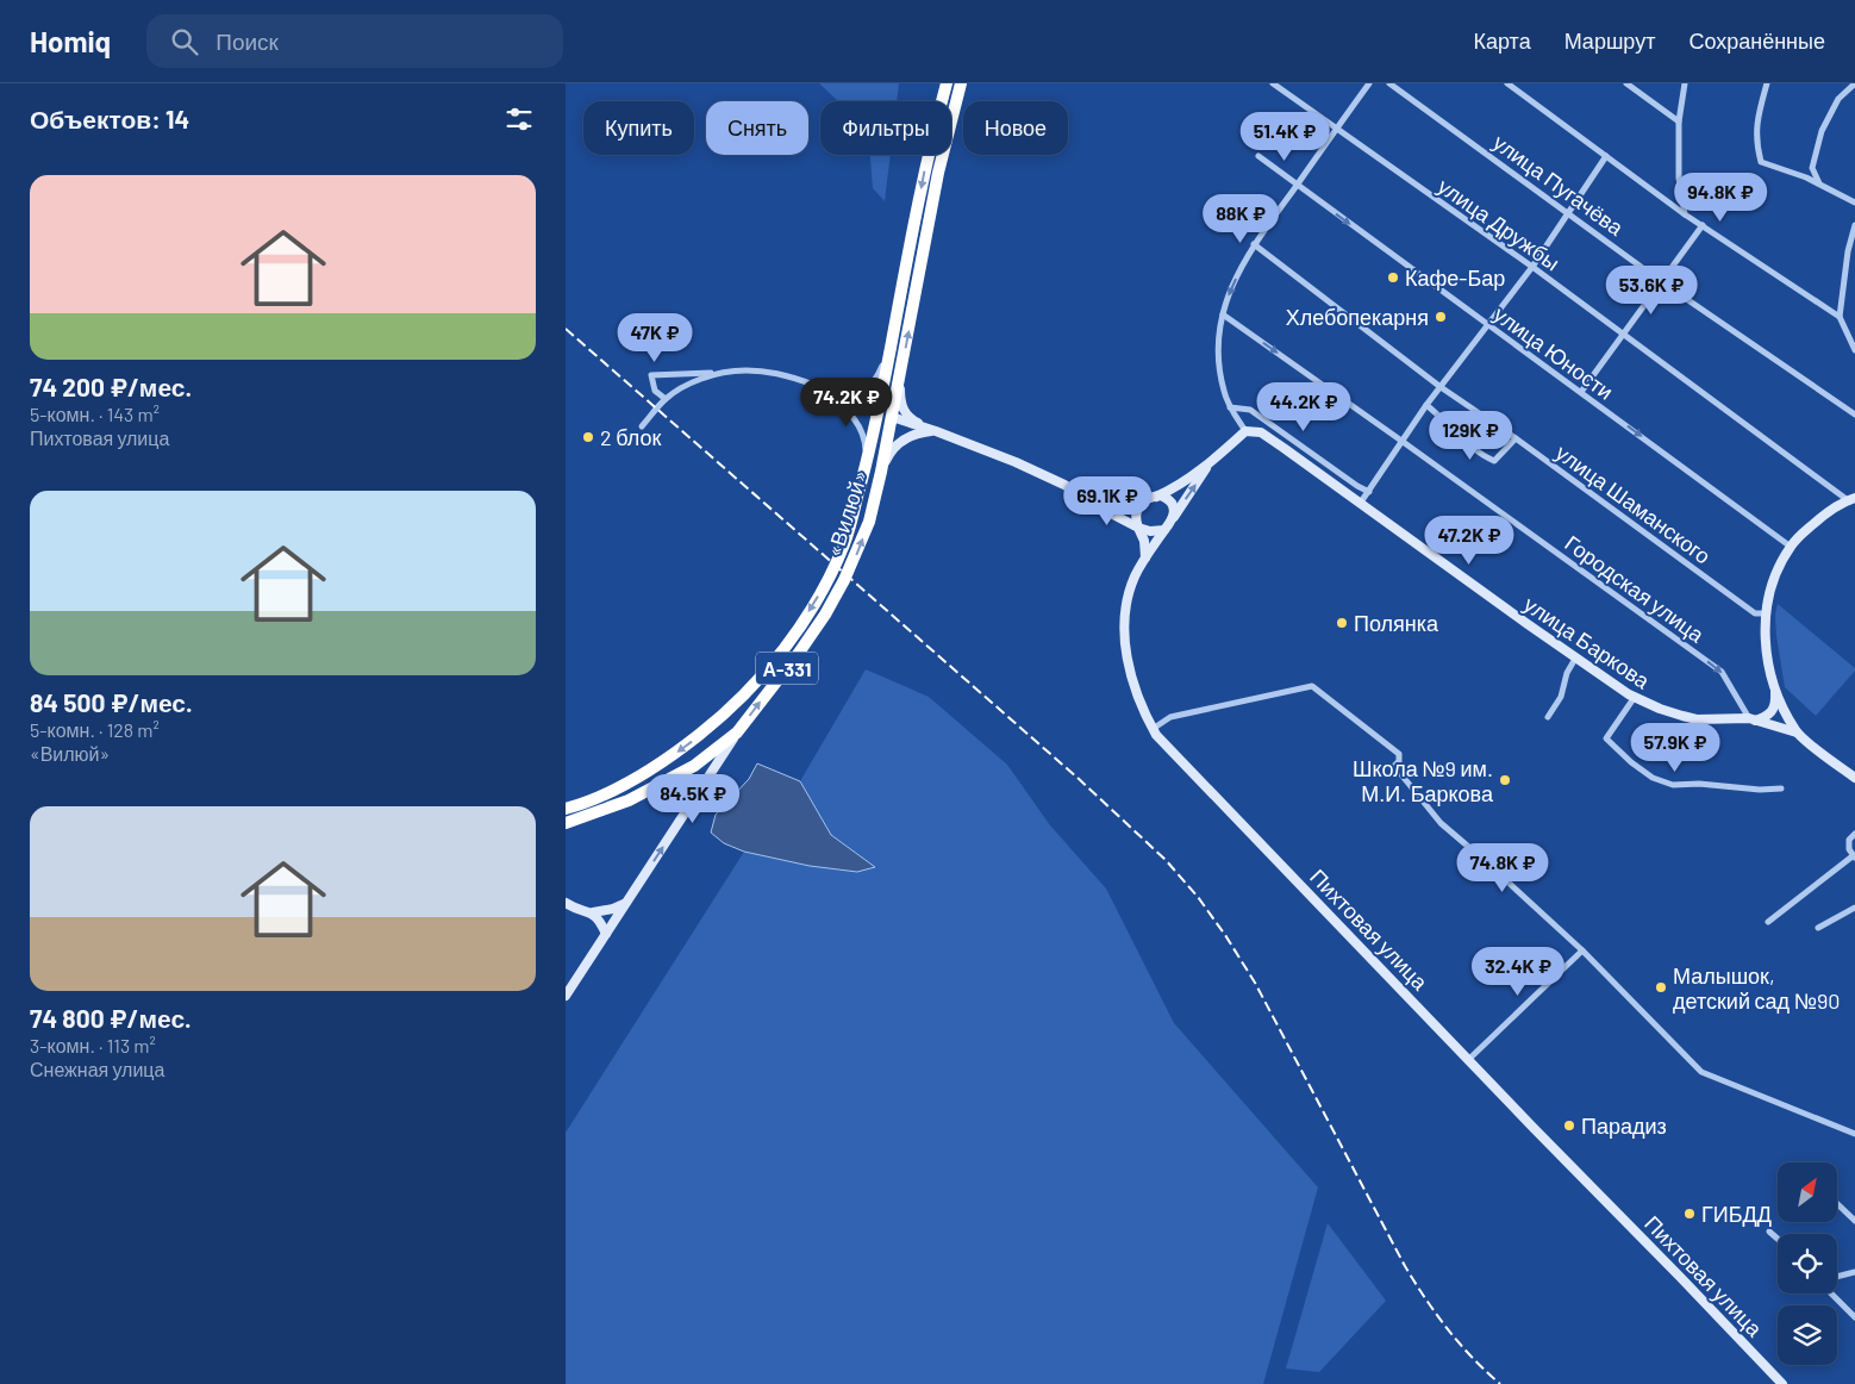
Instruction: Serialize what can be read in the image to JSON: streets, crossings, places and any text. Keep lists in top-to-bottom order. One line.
{"streets":{"highway":["«Вилюй»","А-331"],"street":["улица Пугачёва","улица Дружбы","улица Юности","улица Шаманского","Городская улица","улица Баркова","Пихтовая улица"]},"crossings":[["Городская улица","улица Баркова"]],"one_way":["улица Юности","Городская улица"],"places":["Кафе-Бар","Хлебопекарня","2 блок","Полянка","Школа №9 им. М.И. Баркова","Малышок, детский сад №90","Парадиз","ГИБДД"],"north":"top right","page":{"header":"Homiq","search":"Поиск","nav":["Карта","Маршрут","Сохранённые"],"heading":"Объектов: 14","chip":["Купить","Снять","Фильтры","Новое"],"price":["51.4K ₽","94.8K ₽","88K ₽","53.6K ₽","47K ₽","74.2K ₽","44.2K ₽","129K ₽","69.1K ₽","47.2K ₽","57.9K ₽","84.5K ₽","74.8K ₽","32.4K ₽"],"list":[{"name":"74 200 ₽/мес.","note":"5-комн. · 143 m² · Пихтовая улица"},{"name":"84 500 ₽/мес.","note":"5-комн. · 128 m² · «Вилюй»"},{"name":"74 800 ₽/мес.","note":"3-комн. · 113 m² · Снежная улица"}]}}
